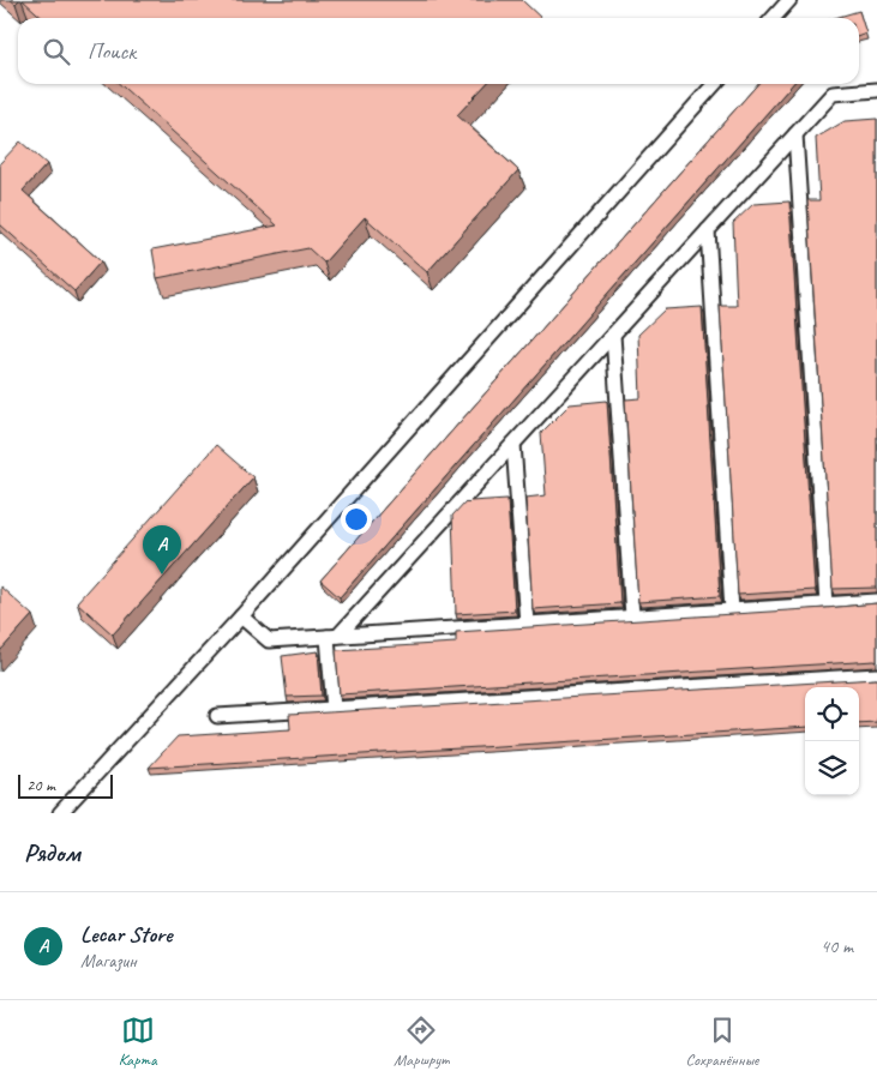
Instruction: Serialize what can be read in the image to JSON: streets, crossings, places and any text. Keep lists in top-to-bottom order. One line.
{"scale_bar":"20 m","page":{"search":"Поиск","pins":"A","scale":"20 m","heading":"Рядом","list":[{"mark":"A","name":"Lecar Store","note":"Магазин","value":"40 m"}],"nav":["Карта","Маршрут","Сохранённые"]}}
